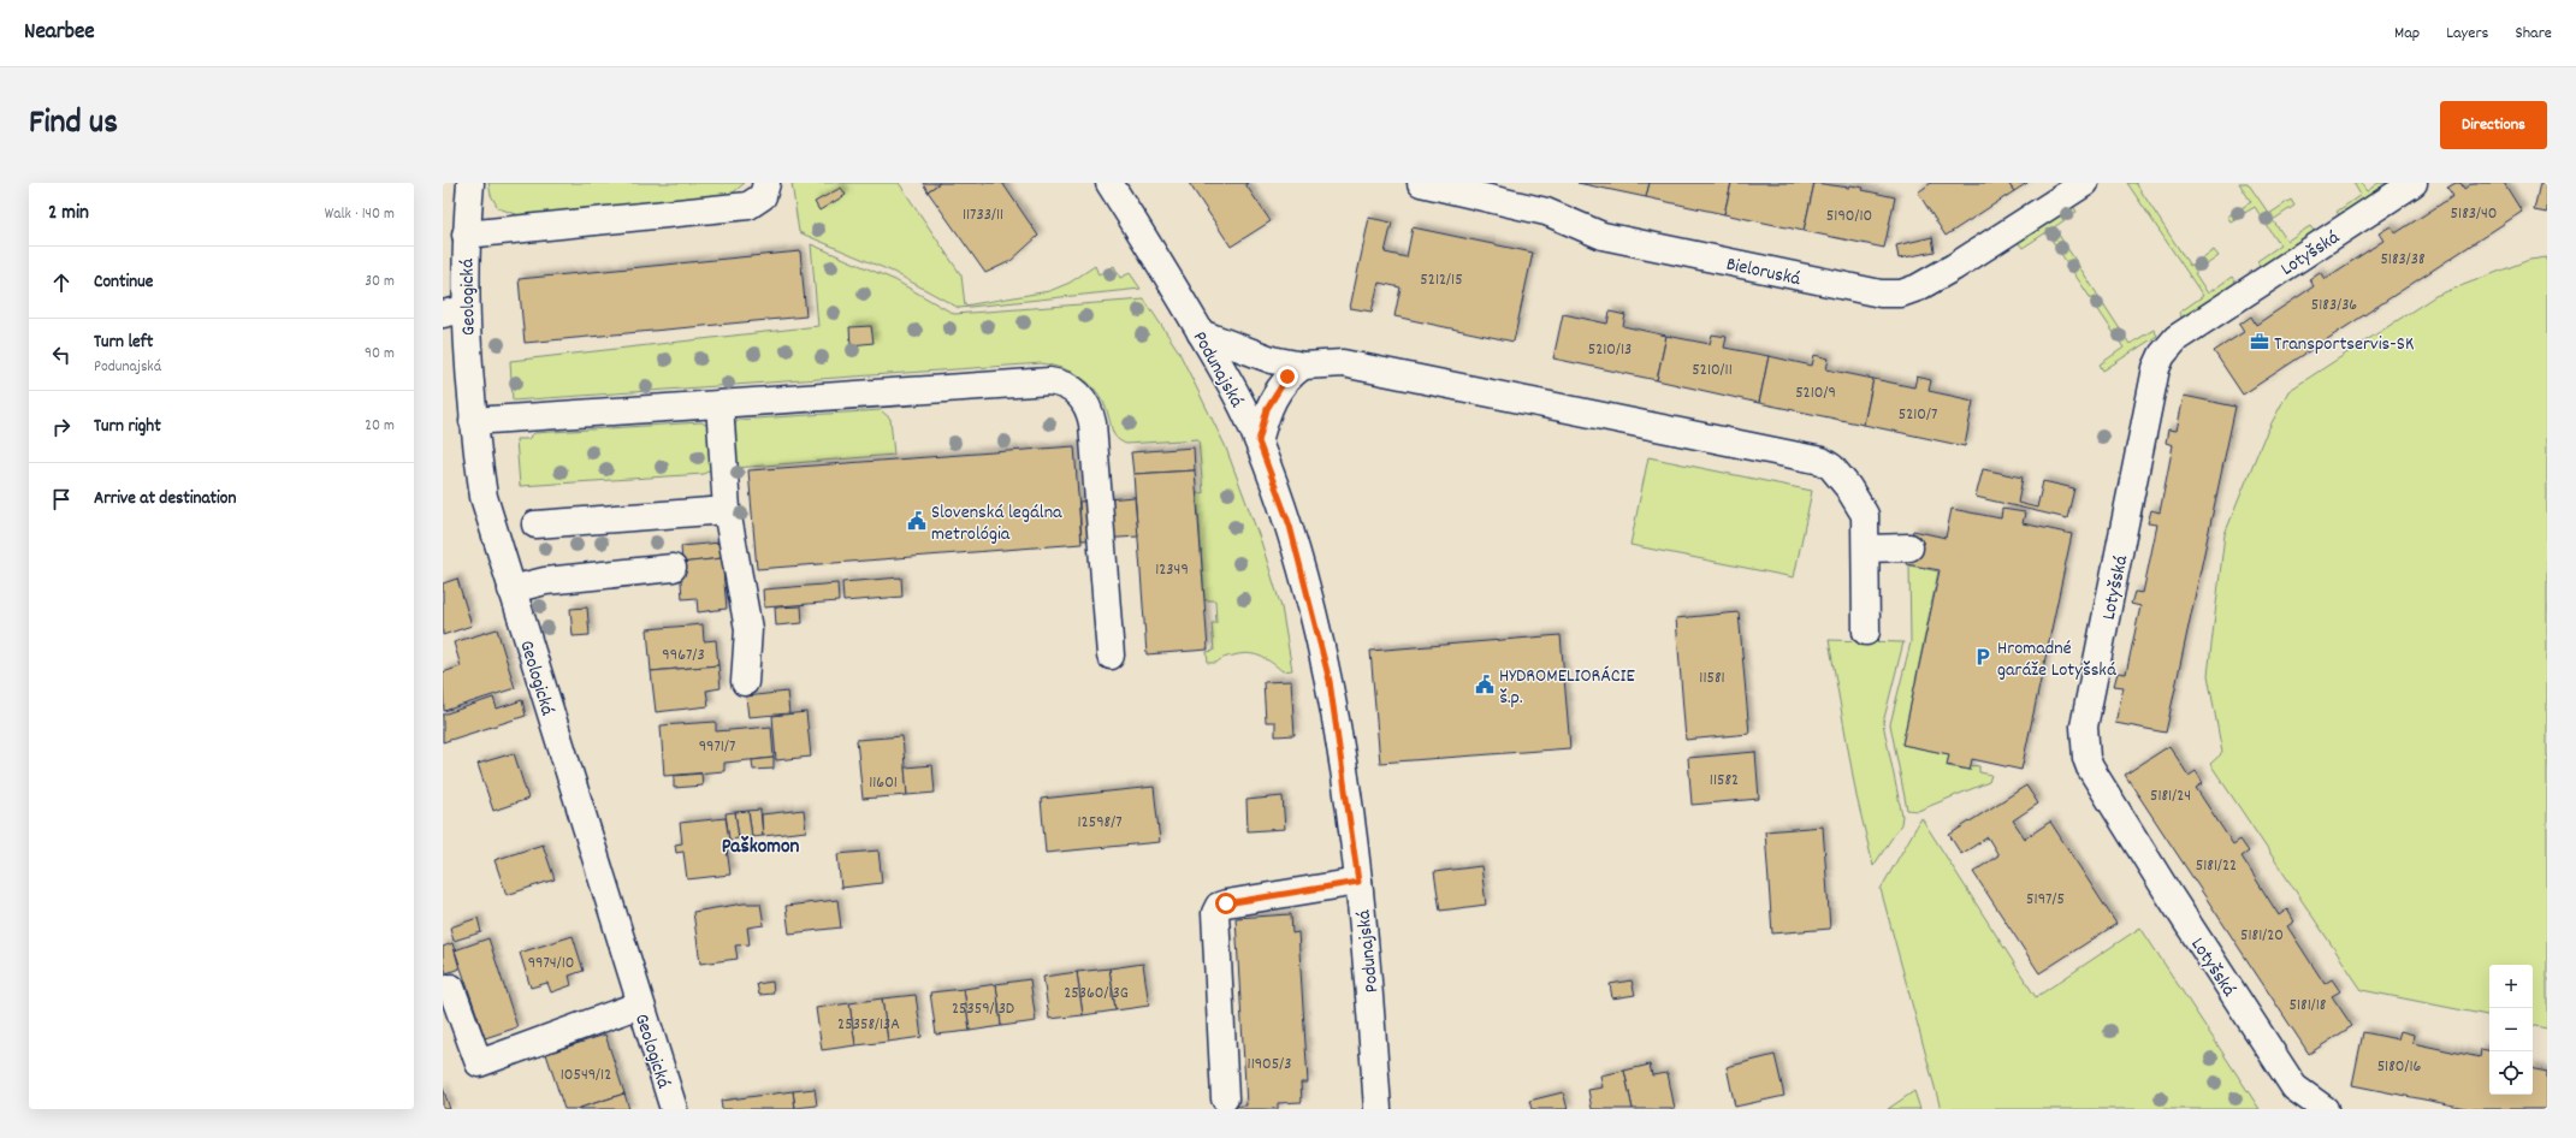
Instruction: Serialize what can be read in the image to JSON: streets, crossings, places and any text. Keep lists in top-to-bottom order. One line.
{"streets":{"street":["Lotyšská","Bieloruská","Geologická","Podunajská"]},"districts":["Paškomon"],"places":{"office":["Transportservis-SK"],"public building":["Slovenská legálna metrológia","HYDROMELIORÁCIE š.p."],"parking":["Hromadné garáže Lotyšská"]},"house_numbers":["5183/40","11733/11","5190/10","5183/38","5212/15","5183/36","5210/13","5210/11","5210/9","5210/7","12349","9967/3","11581","9971/7","11582","11601","5181/24","12598/7","5181/22","5197/5","5181/20","9974/10","25360/13G","5181/18","25359/13D","25358/13A","11905/3","5180/16","10549/12"],"page":{"header":"Nearbee","nav":["Map","Layers","Share"],"title":"Find us","buttons":"Directions","heading":["2 min","Walk · 140 m"],"list":[["Continue","30 m"],["Turn left","Podunajská","90 m"],["Turn right","20 m"],"Arrive at destination"],"map_buttons":["+","−"]}}
